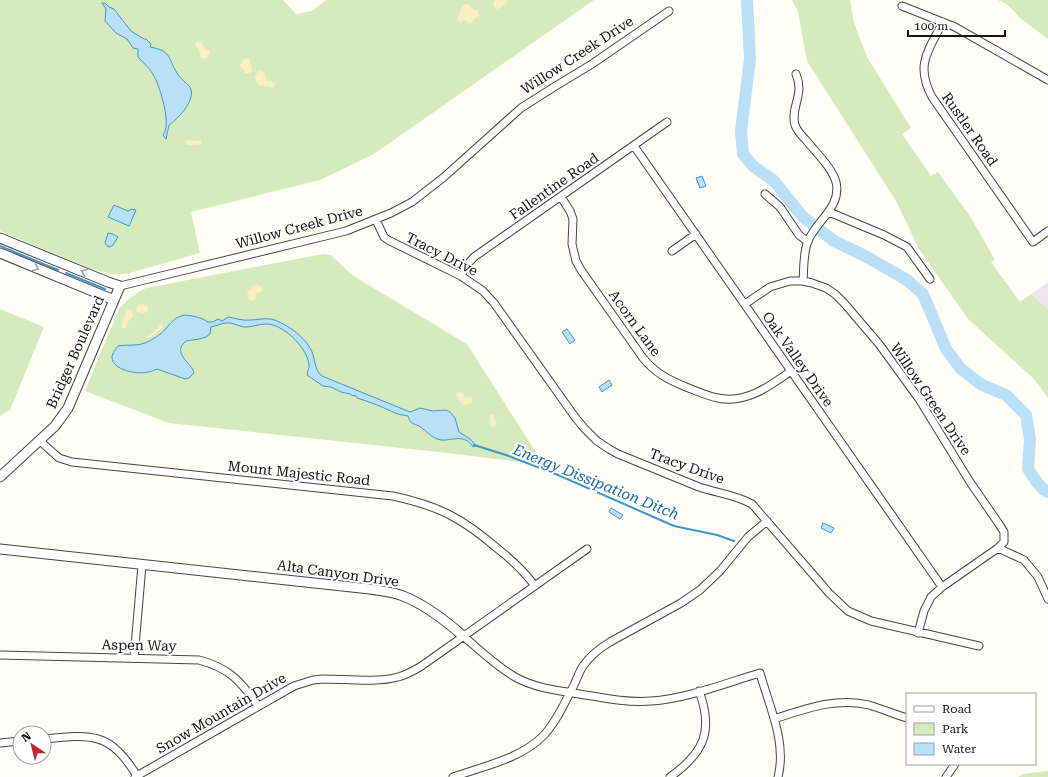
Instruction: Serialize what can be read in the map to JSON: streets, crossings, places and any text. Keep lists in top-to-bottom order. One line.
{"streets":{"street":["Willow Creek Drive","Rustler Road","Fallentine Road","Tracy Drive","Acorn Lane","Bridger Boulevard","Oak Valley Drive","Willow Green Drive","Mount Majestic Road","Alta Canyon Drive","Aspen Way","Snow Mountain Drive"]},"crossings":[["Willow Creek Drive","Tracy Drive"],["Willow Creek Drive","Bridger Boulevard"],["Fallentine Road","Tracy Drive"],["Fallentine Road","Acorn Lane"],["Fallentine Road","Oak Valley Drive"],["Acorn Lane","Oak Valley Drive"],["Bridger Boulevard","Mount Majestic Road"],["Oak Valley Drive","Willow Green Drive"],["Mount Majestic Road","Snow Mountain Drive"],["Alta Canyon Drive","Snow Mountain Drive"],["Aspen Way","Snow Mountain Drive"]],"water":["Energy Dissipation Ditch"],"legend":["Road","Park","Water"],"scale_bar":"100 m","north":"top left"}
